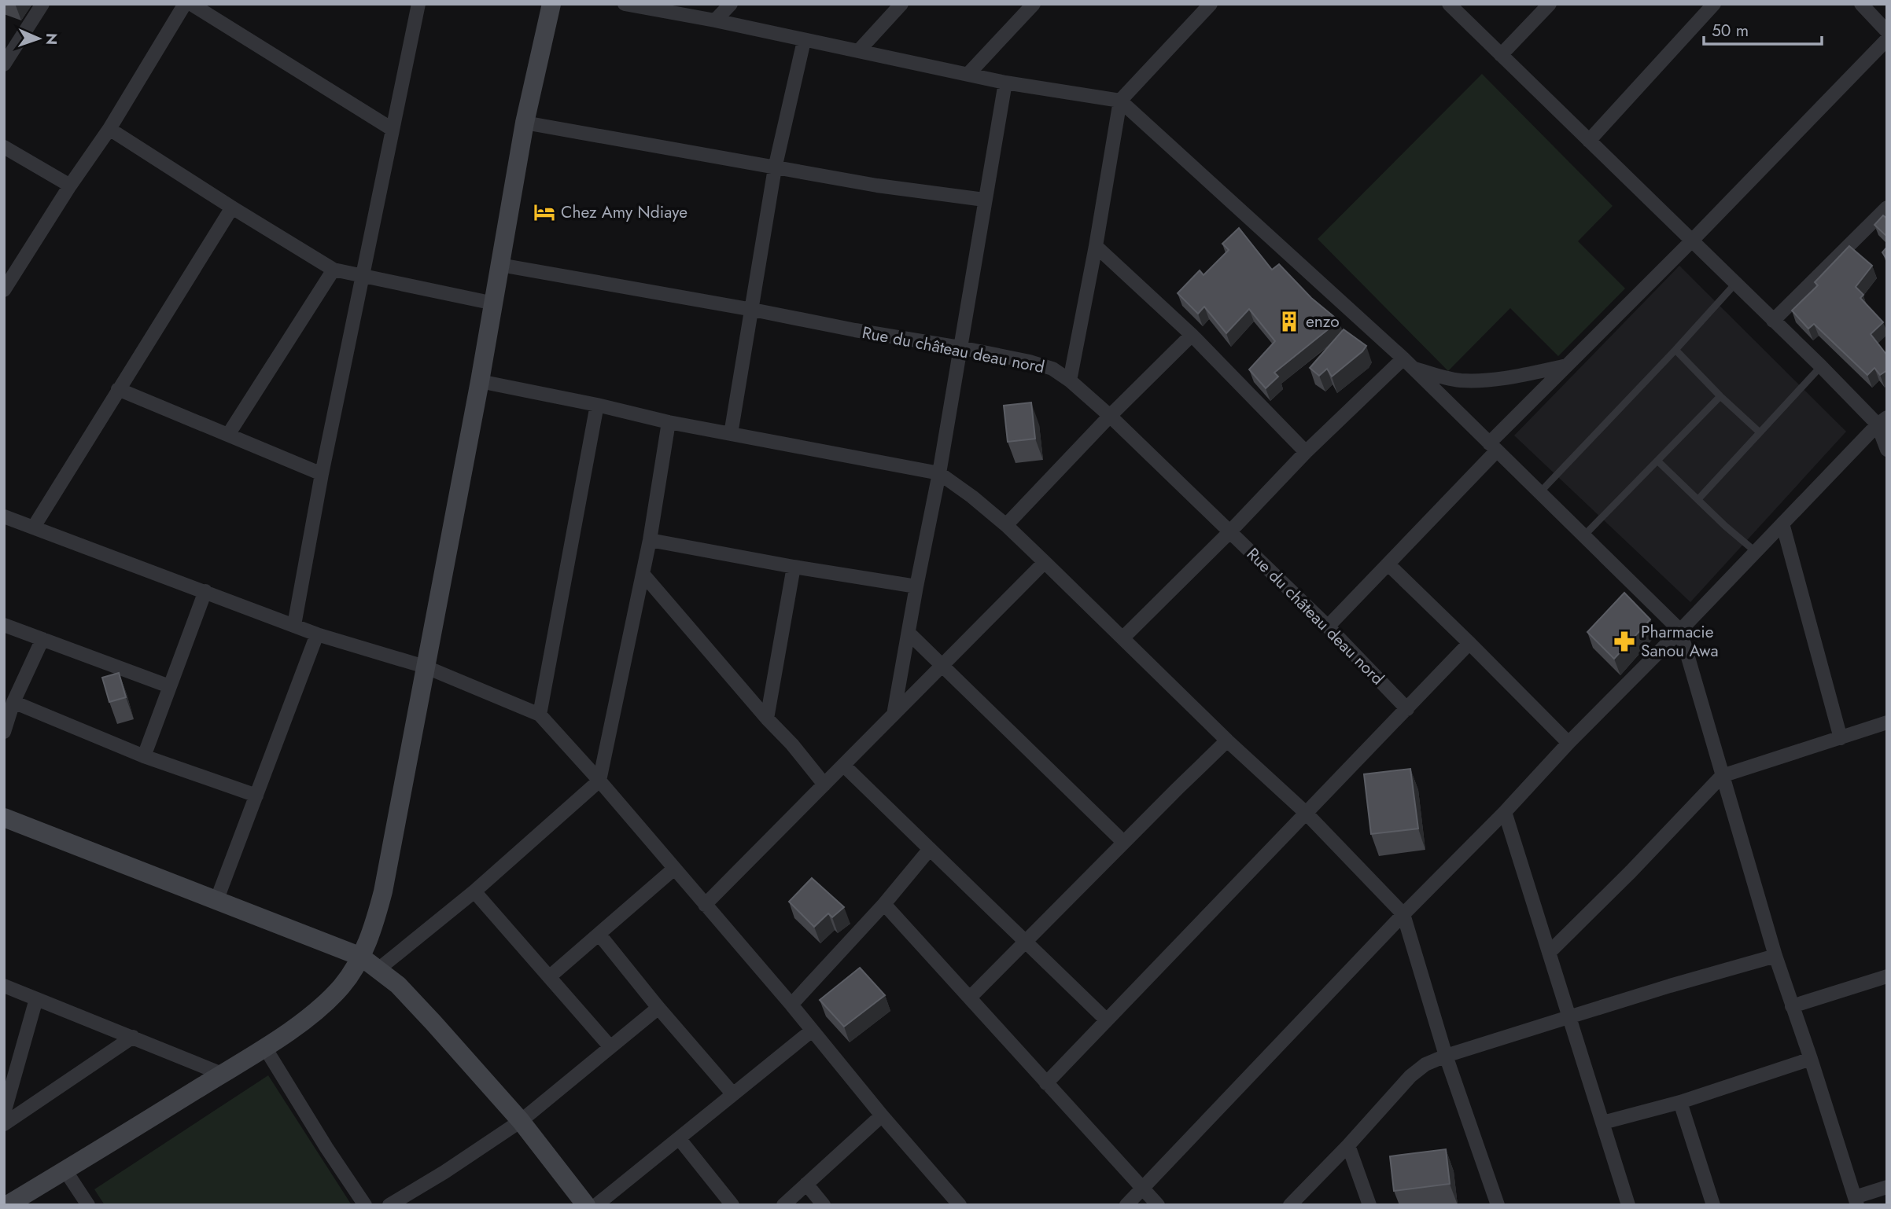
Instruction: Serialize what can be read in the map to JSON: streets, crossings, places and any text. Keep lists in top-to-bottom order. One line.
{"streets":{"street":["Rue du château deau nord"]},"places":{"hotel":["Chez Amy Ndiaye"],"building":["enzo"],"pharmacy":["Pharmacie Sanou Awa"]},"scale_bar":"50 m","north":"right"}
